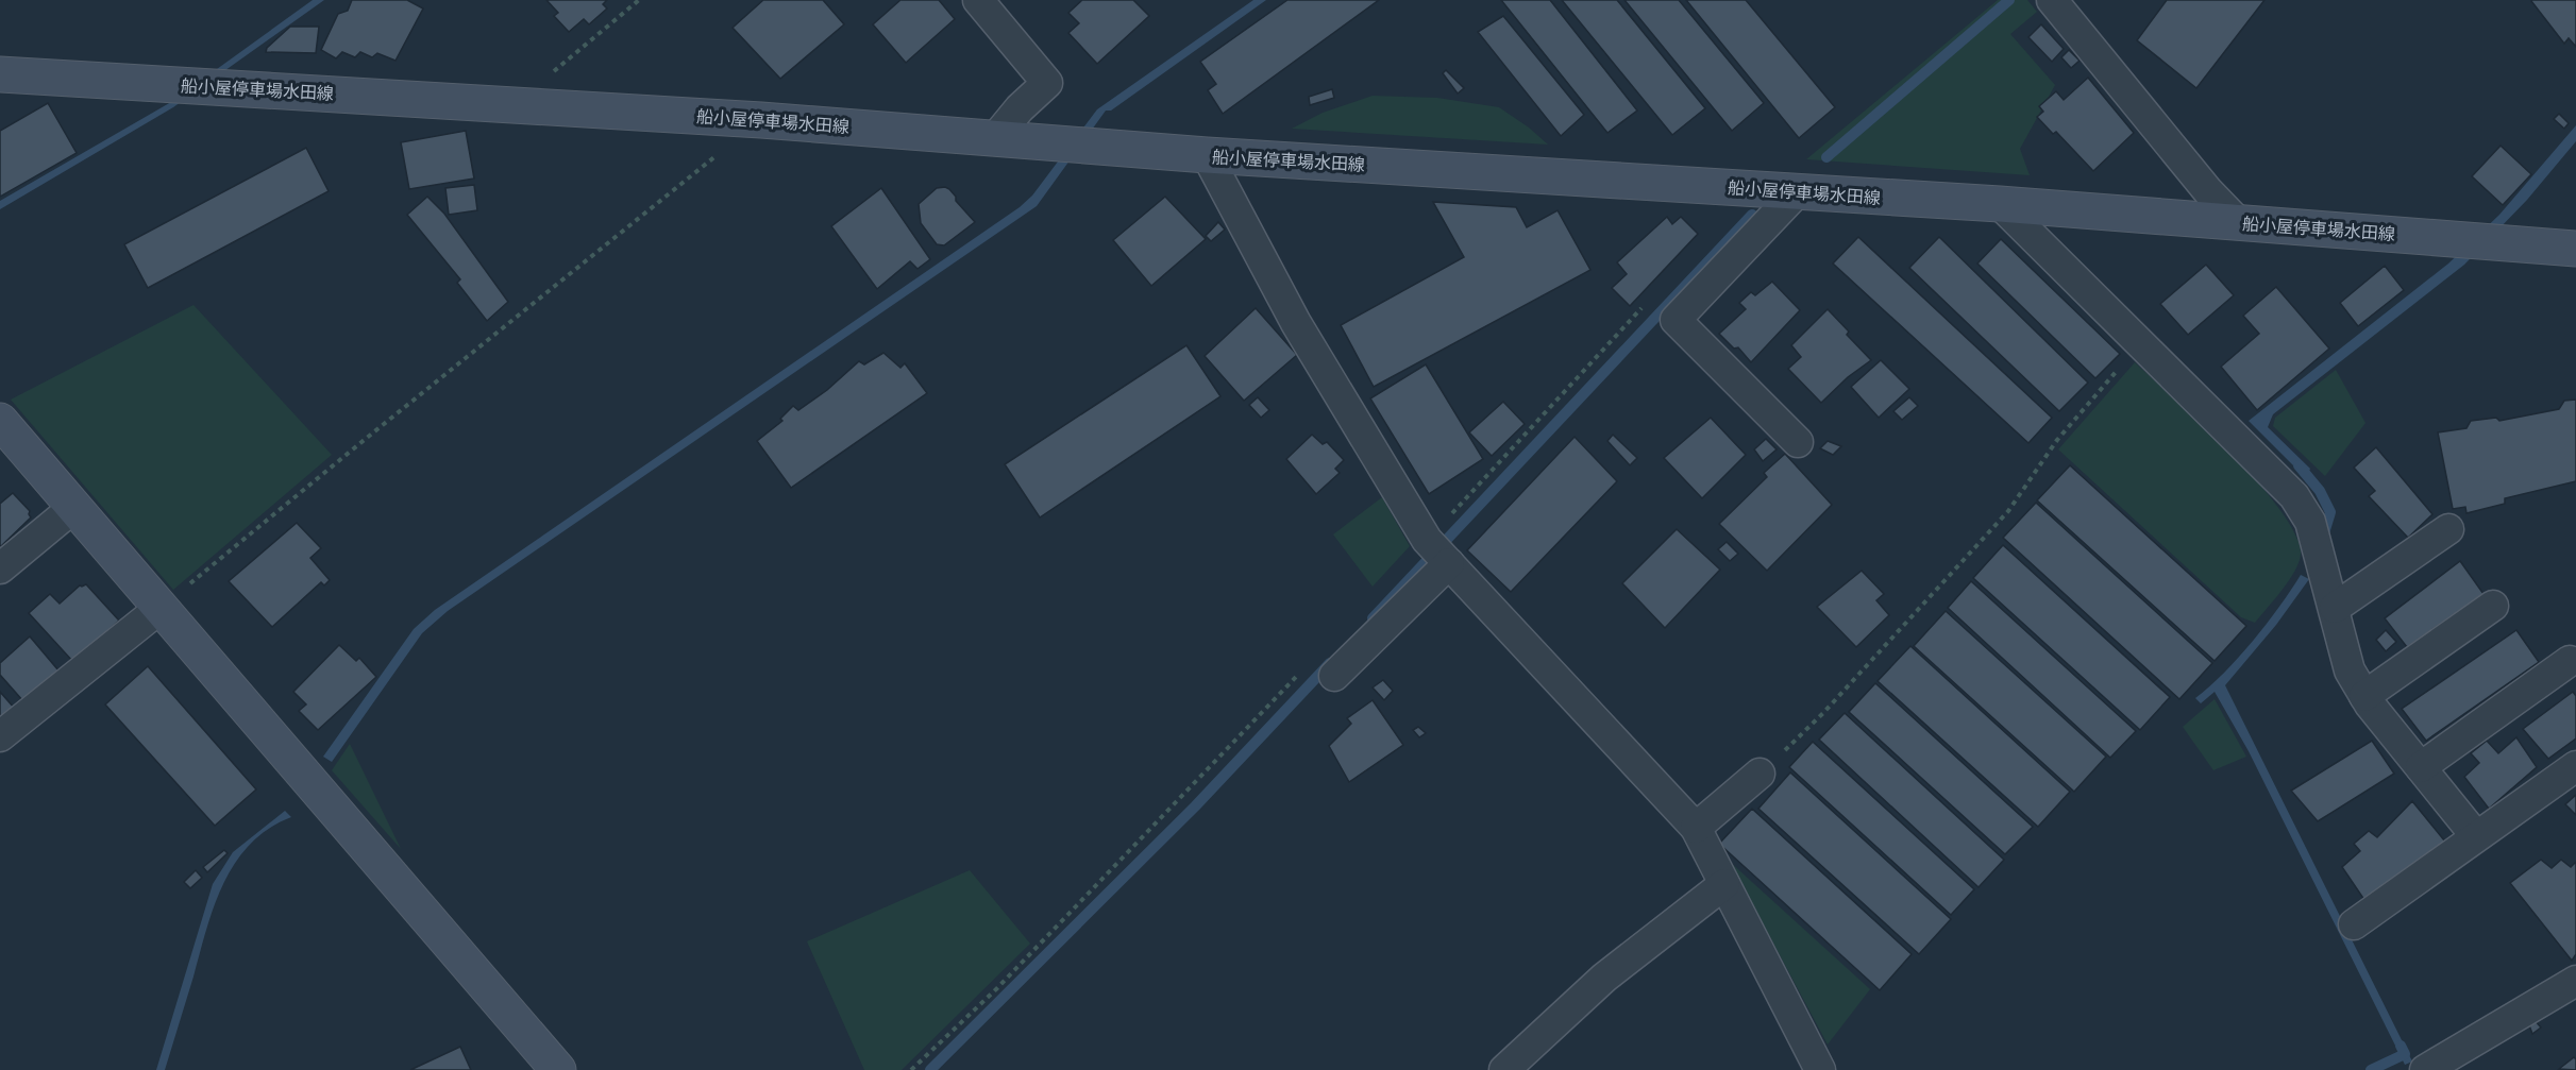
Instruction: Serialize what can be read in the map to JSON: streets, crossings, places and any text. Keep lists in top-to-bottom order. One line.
{"streets":{"main road":["船小屋停車場水田線"]}}
